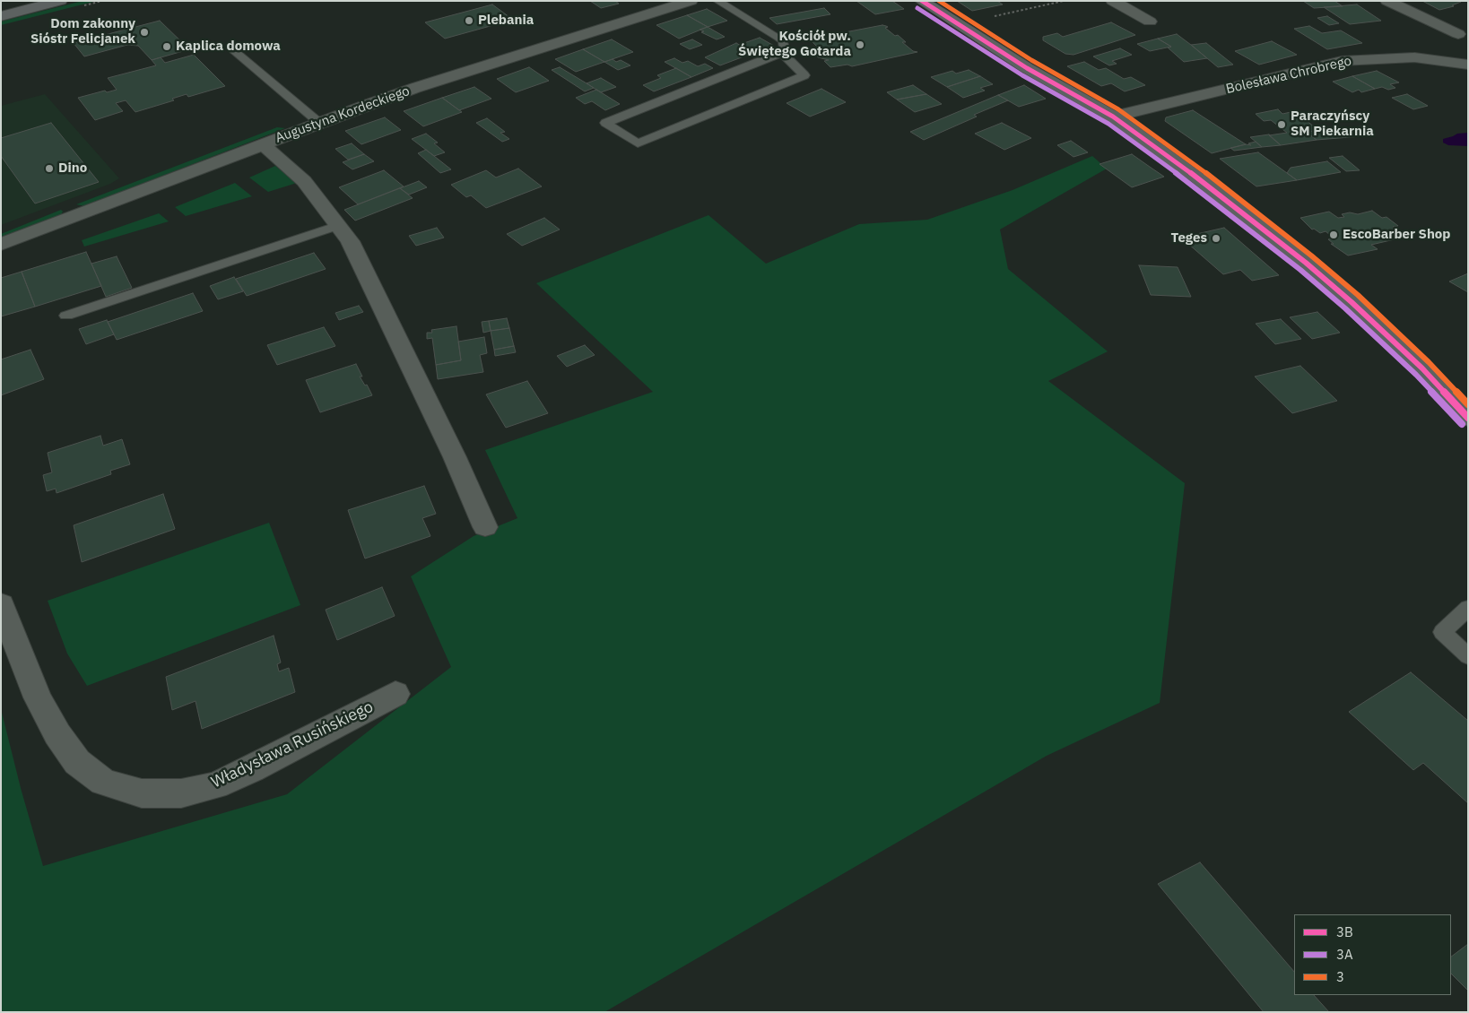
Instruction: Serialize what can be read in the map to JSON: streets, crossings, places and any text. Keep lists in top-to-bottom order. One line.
{"streets":{"street":["Bolesława Chrobrego","Augustyna Kordeckiego","Władysława Rusińskiego"]},"places":["Plebania","Dom zakonny Sióstr Felicjanek","Kościół pw. Świętego Gotarda","Kaplica domowa","Paraczyńscy SM Piekarnia","Dino","EscoBarber Shop","Teges"],"lines":["transit line 3B","transit line 3","transit line 3A"],"legend":["3B","3A","3"]}
